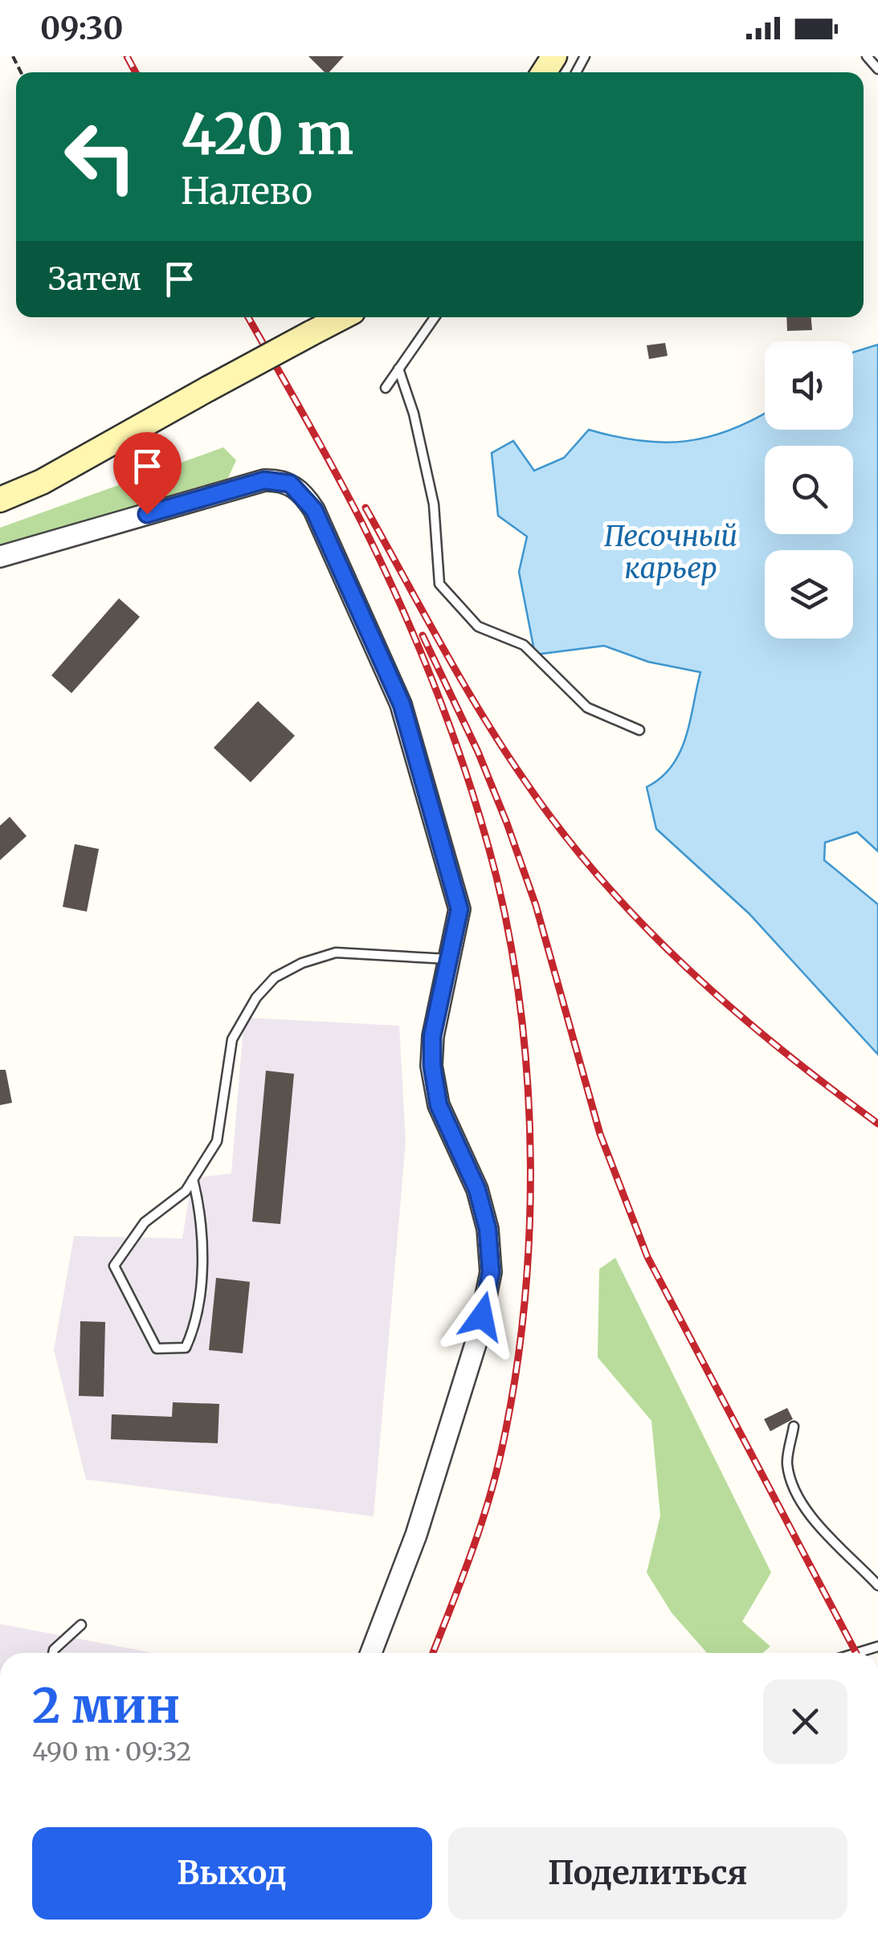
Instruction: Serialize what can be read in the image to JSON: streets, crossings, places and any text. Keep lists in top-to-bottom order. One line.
{"water":["Песочный карьер"],"page":{"status":"09:30","turn":["420 m","Налево"],"then":"Затем","heading":["2 мин","490 m · 09:32"],"buttons":["Выход","Поделиться"]}}
